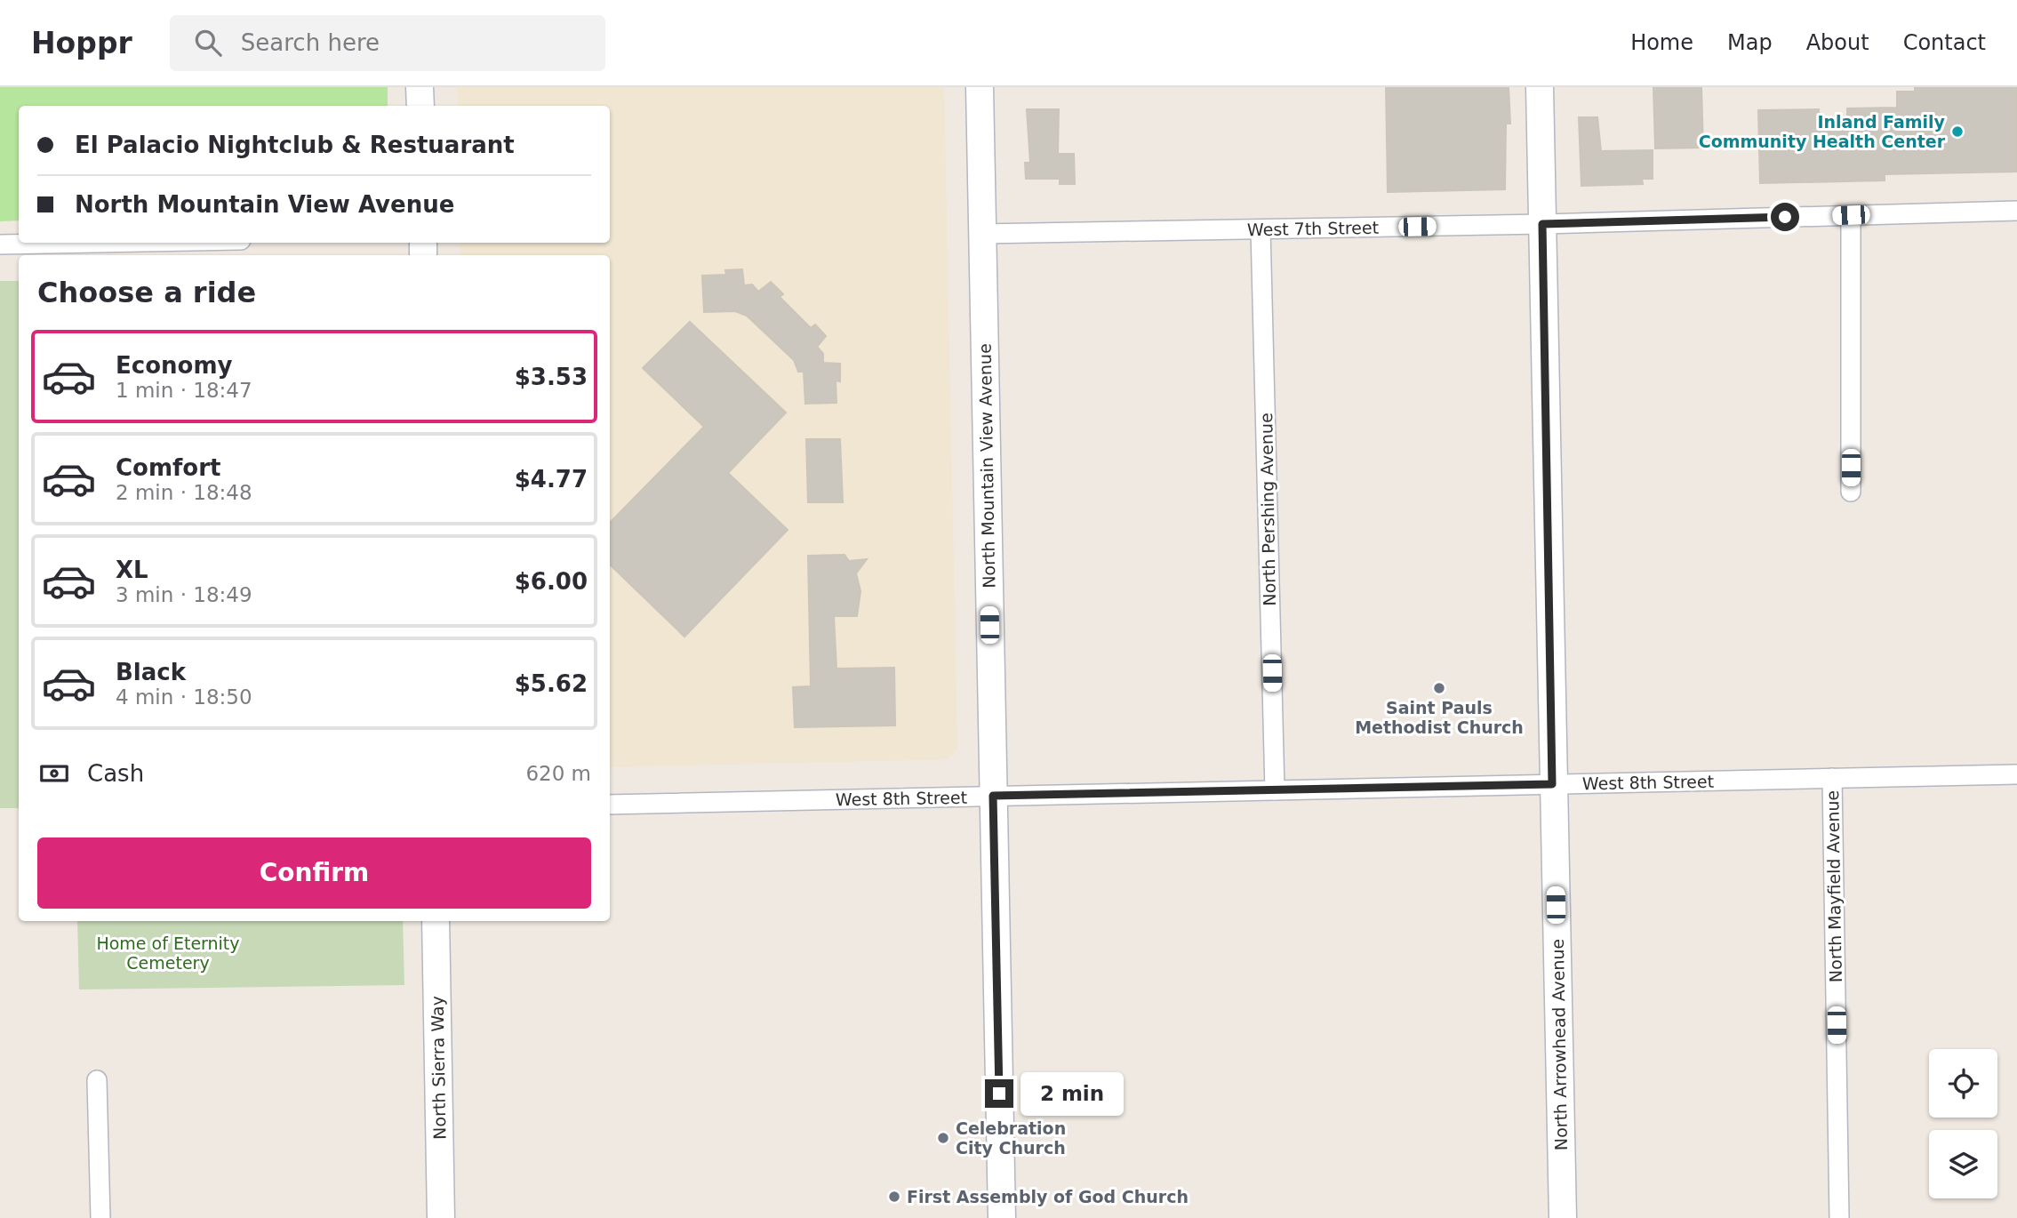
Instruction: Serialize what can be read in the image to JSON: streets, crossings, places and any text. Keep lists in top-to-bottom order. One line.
{"streets":{"street":["West 7th Street","North Mountain View Avenue","North Pershing Avenue","West 8th Street","North Mayfield Avenue","North Arrowhead Avenue","North Sierra Way"]},"crossings":[["West 7th Street","North Mountain View Avenue"],["West 7th Street","North Pershing Avenue"],["West 7th Street","North Arrowhead Avenue"],["North Mountain View Avenue","West 8th Street"],["North Pershing Avenue","West 8th Street"],["West 8th Street","North Mayfield Avenue"],["West 8th Street","North Arrowhead Avenue"]],"parks":["Home of Eternity Cemetery"],"places":["Inland Family Community Health Center","Saint Pauls Methodist Church","Celebration City Church","First Assembly of God Church"],"page":{"header":"Hoppr","search":"Search here","nav":["Home","Map","About","Contact"],"banner":["El Palacio Nightclub & Restuarant","North Mountain View Avenue"],"heading":"Choose a ride","list":[{"name":"Economy","note":"1 min · 18:47","value":"$3.53"},{"name":"Comfort","note":"2 min · 18:48","value":"$4.77"},{"name":"XL","note":"3 min · 18:49","value":"$6.00"},{"name":"Black","note":"4 min · 18:50","value":"$5.62"}],"pay":["Cash","620 m"],"buttons":"Confirm","bubble":"2 min"}}
